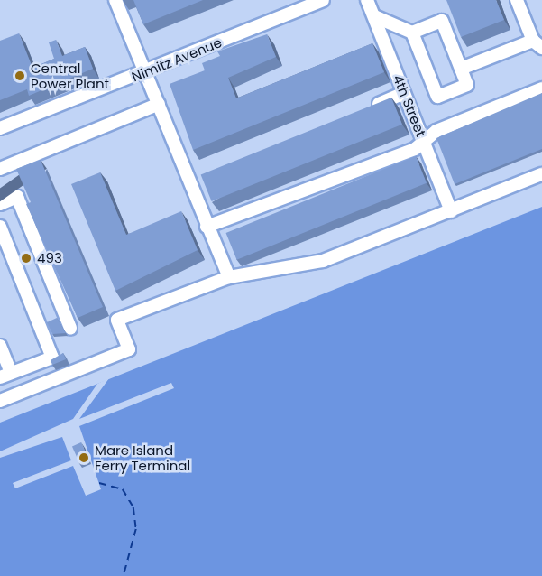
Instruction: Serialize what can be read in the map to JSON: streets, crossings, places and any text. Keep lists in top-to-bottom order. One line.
{"streets":{"street":["Nimitz Avenue","4th Street"]},"places":["Central Power Plant","493","Mare Island Ferry Terminal"]}
